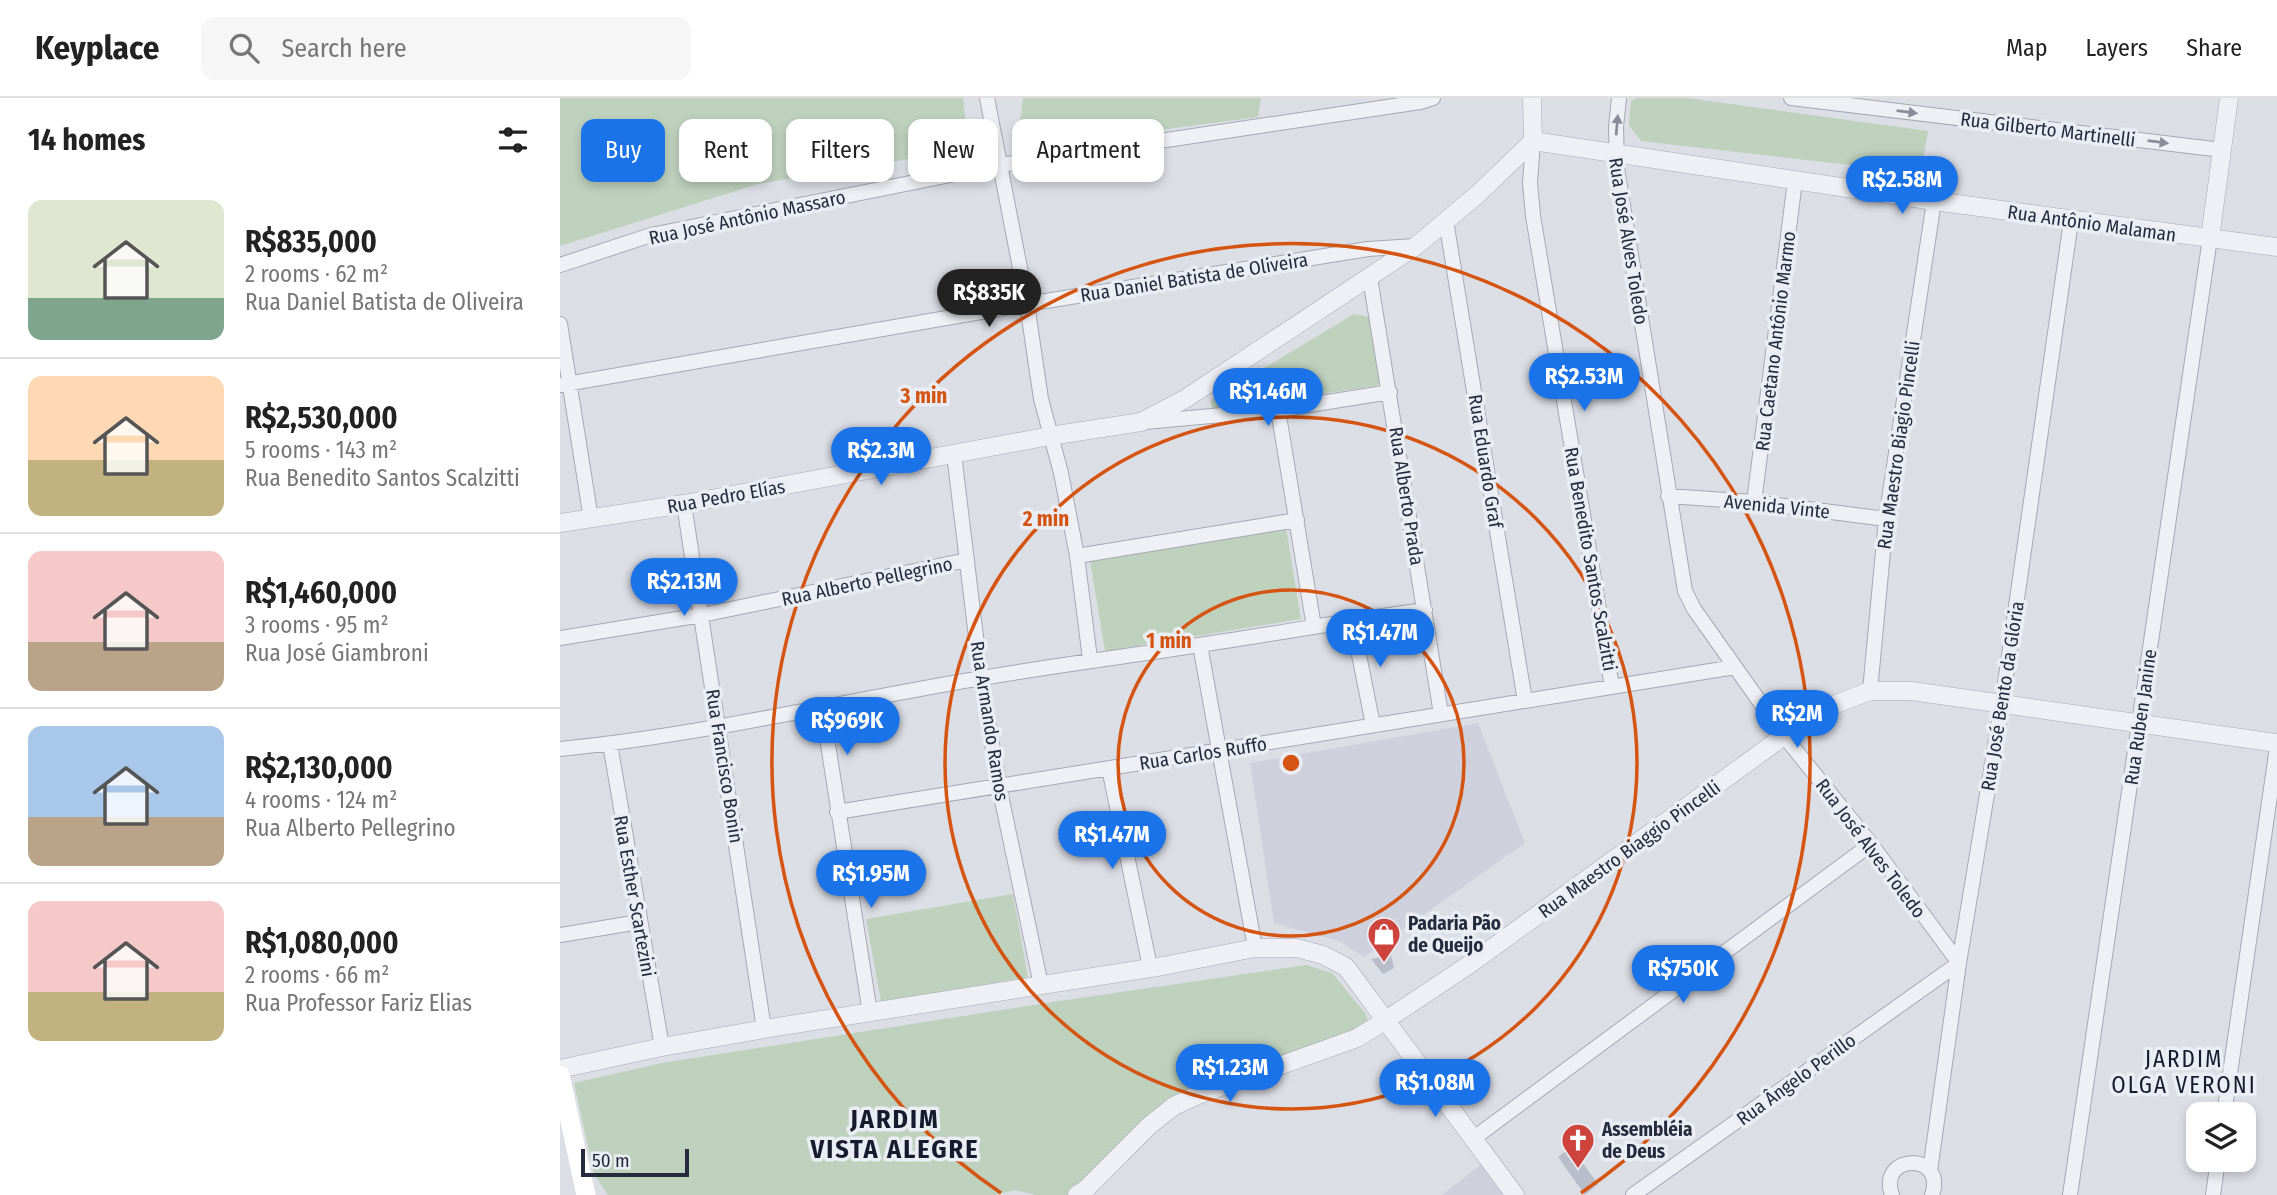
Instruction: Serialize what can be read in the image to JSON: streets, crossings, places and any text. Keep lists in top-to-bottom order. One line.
{"streets":{"street":["Rua Gilberto Martinelli","Rua José Antônio Massaro","Rua Antônio Malaman","Rua José Alves Toledo","Rua Daniel Batista de Oliveira","Rua Caetano Antônio Marmo","Rua Maestro Biagio Pincelli","Rua Eduardo Graf","Rua Pedro Elías","Rua Alberto Prada","Avenida Vinte","Rua Benedito Santos Scalzitti","Rua Alberto Pellegrino","Rua José Bento da Glória","Rua Ruben Janine","Rua Armando Ramos","Rua Carlos Ruffo","Rua Francisco Bonin","Rua Maestro Biaggio Pincelli","Rua Esther Scartezini","Rua Ângelo Perillo"]},"crossings":[["Rua Antônio Malaman","Rua José Alves Toledo"],["Rua Antônio Malaman","Rua Caetano Antônio Marmo"],["Rua Antônio Malaman","Rua Maestro Biagio Pincelli"],["Rua Antônio Malaman","Rua Pedro Elías"],["Rua Antônio Malaman","Rua Benedito Santos Scalzitti"],["Rua Antônio Malaman","Rua José Bento da Glória"],["Rua Antônio Malaman","Rua Ruben Janine"],["Rua José Alves Toledo","Avenida Vinte"],["Rua José Alves Toledo","Rua José Bento da Glória"],["Rua José Alves Toledo","Rua Carlos Ruffo"],["Rua José Alves Toledo","Rua Maestro Biaggio Pincelli"],["Rua José Alves Toledo","Rua Ângelo Perillo"],["Rua Daniel Batista de Oliveira","Rua Pedro Elías"],["Rua Caetano Antônio Marmo","Avenida Vinte"],["Rua Maestro Biagio Pincelli","Avenida Vinte"],["Rua Maestro Biagio Pincelli","Rua Maestro Biaggio Pincelli"],["Rua Eduardo Graf","Rua Pedro Elías"],["Rua Eduardo Graf","Rua Carlos Ruffo"],["Rua Pedro Elías","Rua Alberto Prada"],["Rua Pedro Elías","Rua Benedito Santos Scalzitti"],["Rua Pedro Elías","Rua Armando Ramos"],["Rua Pedro Elías","Rua Francisco Bonin"],["Rua Alberto Prada","Rua Carlos Ruffo"],["Rua Benedito Santos Scalzitti","Rua Carlos Ruffo"],["Rua Alberto Pellegrino","Rua Armando Ramos"],["Rua Alberto Pellegrino","Rua Francisco Bonin"],["Rua José Bento da Glória","Rua Maestro Biaggio Pincelli"],["Rua José Bento da Glória","Rua Ângelo Perillo"],["Rua Ruben Janine","Rua Maestro Biaggio Pincelli"],["Rua Armando Ramos","Rua Carlos Ruffo"]],"one_way":["Rua Gilberto Martinelli"],"districts":["JARDIM OLGA VERONI","JARDIM VISTA ALEGRE"],"places":{"shop":["Padaria Pão de Queijo"],"church":["Assembléia de Deus"]},"scale_bar":"50 m","page":{"header":"Keyplace","search":"Search here","nav":["Map","Layers","Share"],"heading":"14 homes","chip":["Buy","Rent","Filters","New","Apartment"],"price":["R$2.58M","R$835K","R$2.53M","R$1.46M","R$2.3M","R$2.13M","R$1.47M","R$2M","R$969K","R$1.47M","R$1.95M","R$750K","R$1.23M","R$1.08M"],"list":[{"name":"R$835,000","note":"2 rooms · 62 m² · Rua Daniel Batista de Oliveira"},{"name":"R$2,530,000","note":"5 rooms · 143 m² · Rua Benedito Santos Scalzitti"},{"name":"R$1,460,000","note":"3 rooms · 95 m² · Rua José Giambroni"},{"name":"R$2,130,000","note":"4 rooms · 124 m² · Rua Alberto Pellegrino"},{"name":"R$1,080,000","note":"2 rooms · 66 m² · Rua Professor Fariz Elias"}],"scale":"50 m"},"rings":["3 min","2 min","1 min"]}
